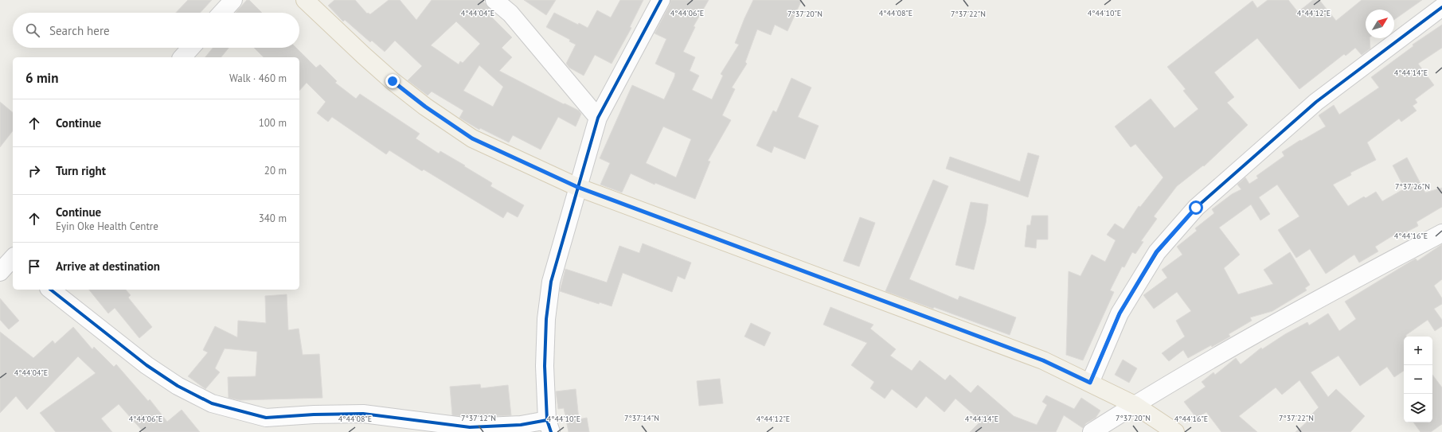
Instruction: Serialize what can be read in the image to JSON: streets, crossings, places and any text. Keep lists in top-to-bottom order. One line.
{"north":"top right","page":{"search":"Search here","heading":["6 min","Walk · 460 m"],"list":[["Continue","100 m"],["Turn right","20 m"],["Continue","Eyin Oke Health Centre","340 m"],"Arrive at destination"],"map_buttons":["+","−"]},"coordinates":["4°44'12\"E","4°44'04\"E","4°44'06\"E","4°44'08\"E","4°44'10\"E","7°37'20\"N","7°37'22\"N","4°44'14\"E","7°37'26\"N","4°44'16\"E","7°37'12\"N","7°37'14\"N"]}
